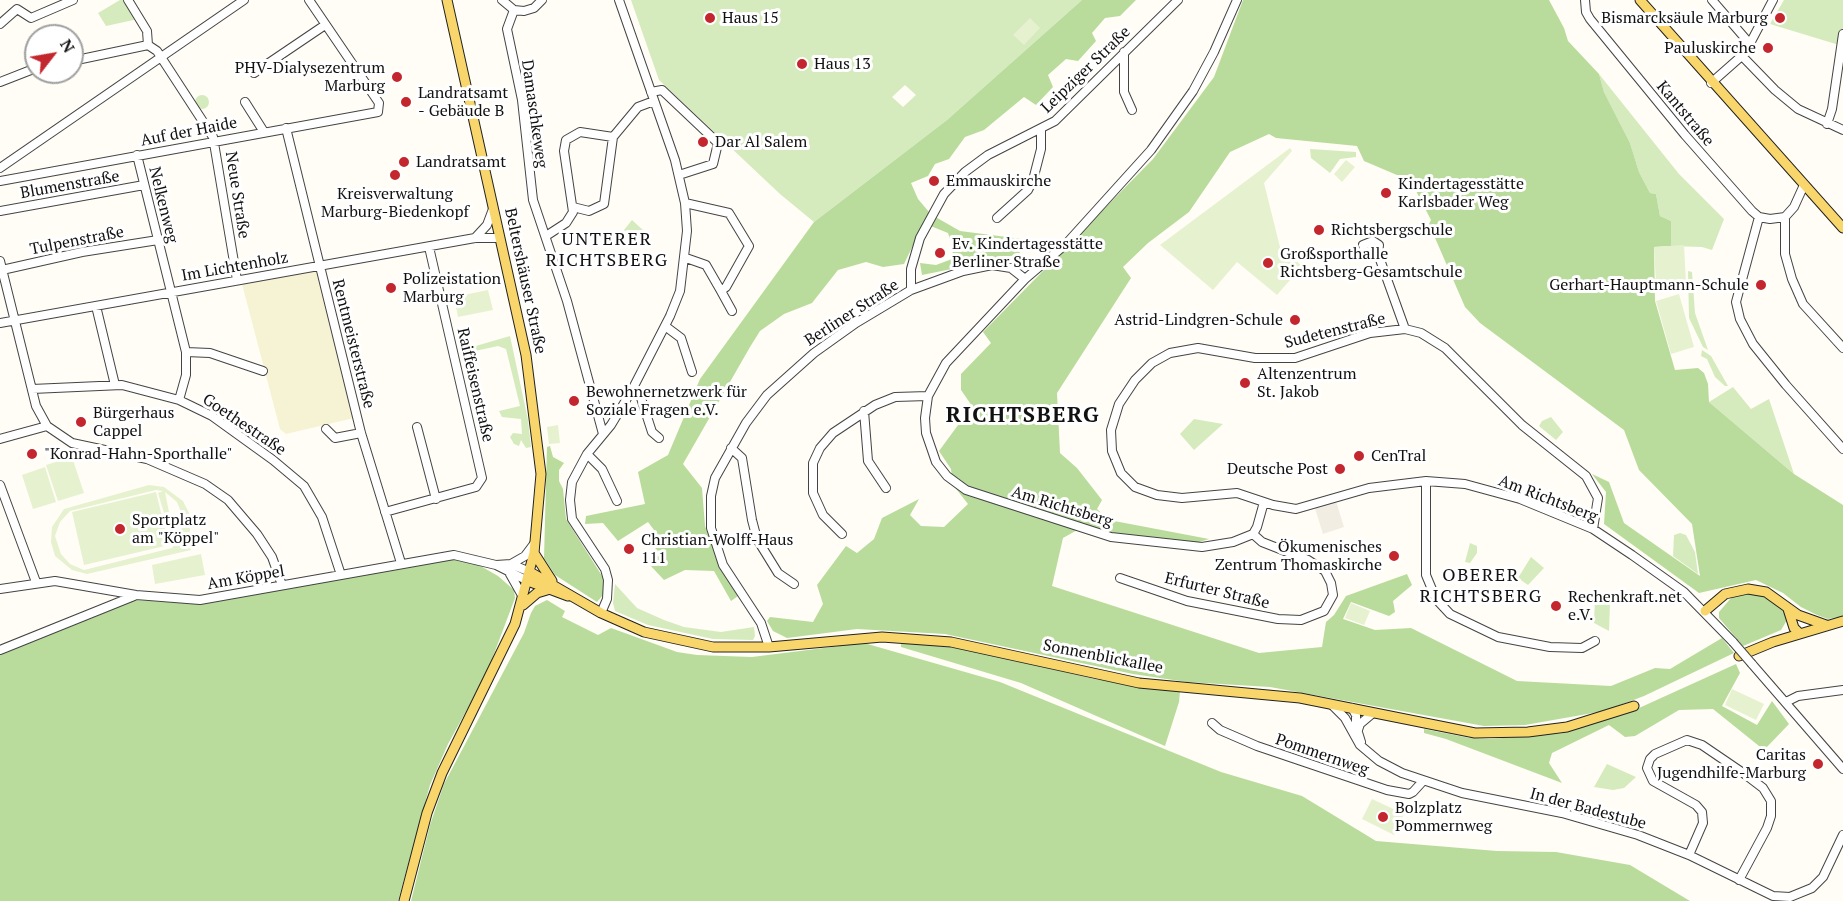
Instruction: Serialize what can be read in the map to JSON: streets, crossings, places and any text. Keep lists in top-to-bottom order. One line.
{"streets":{"main road":["Beltershäuser Straße","Sonnenblickallee"],"street":["Leipziger Straße","Damaschkeweg","Kantstraße","Auf der Haide","Blumenstraße","Neue Straße","Nelkenweg","Tulpenstraße","Im Lichtenholz","Berliner Straße","Sudetenstraße","Rentmeisterstraße","Raiffeisenstraße","Goethestraße","Am Richtsberg","Am Köppel","Erfurter Straße","Pommernweg","In der Badestube"]},"crossings":[["Leipziger Straße","Berliner Straße"],["Auf der Haide","Neue Straße"],["Auf der Haide","Nelkenweg"],["Auf der Haide","Rentmeisterstraße"],["Blumenstraße","Nelkenweg"],["Neue Straße","Im Lichtenholz"],["Nelkenweg","Tulpenstraße"],["Nelkenweg","Im Lichtenholz"],["Nelkenweg","Goethestraße"],["Im Lichtenholz","Beltershäuser Straße"],["Im Lichtenholz","Rentmeisterstraße"],["Im Lichtenholz","Raiffeisenstraße"],["Beltershäuser Straße","Am Köppel"],["Beltershäuser Straße","Sonnenblickallee"],["Berliner Straße","Am Richtsberg"],["Berliner Straße","Sonnenblickallee"],["Sudetenstraße","Am Richtsberg"],["Rentmeisterstraße","Raiffeisenstraße"],["Rentmeisterstraße","Am Köppel"],["Goethestraße","Am Köppel"],["Am Richtsberg","Erfurter Straße"],["Am Köppel","Sonnenblickallee"],["Sonnenblickallee","In der Badestube"],["Pommernweg","In der Badestube"]],"districts":["UNTERER RICHTSBERG","RICHTSBERG","OBERER RICHTSBERG"],"places":["Haus 15","Bismarcksäule Marburg","Pauluskirche","Haus 13","PHV-Dialysezentrum Marburg","Landratsamt - Gebäude B","Dar Al Salem","Landratsamt","Kreisverwaltung Marburg-Biedenkopf","Emmauskirche","Kindertagesstätte Karlsbader Weg","Richtsbergschule","Ev. Kindertagesstätte Berliner Straße","Großsporthalle Richtsberg-Gesamtschule","Gerhart-Hauptmann-Schule","Polizeistation Marburg","Astrid-Lindgren-Schule","Altenzentrum St. Jakob","Bewohnernetzwerk für Soziale Fragen e.V.","Bürgerhaus Cappel","\"Konrad-Hahn-Sporthalle\"","CenTral","Deutsche Post","Sportplatz am \"Köppel\"","Christian-Wolff-Haus 111","Ökumenisches Zentrum Thomaskirche","Rechenkraft.net e.V.","Caritas Jugendhilfe-Marburg","Bolzplatz Pommernweg"],"north":"top right"}
